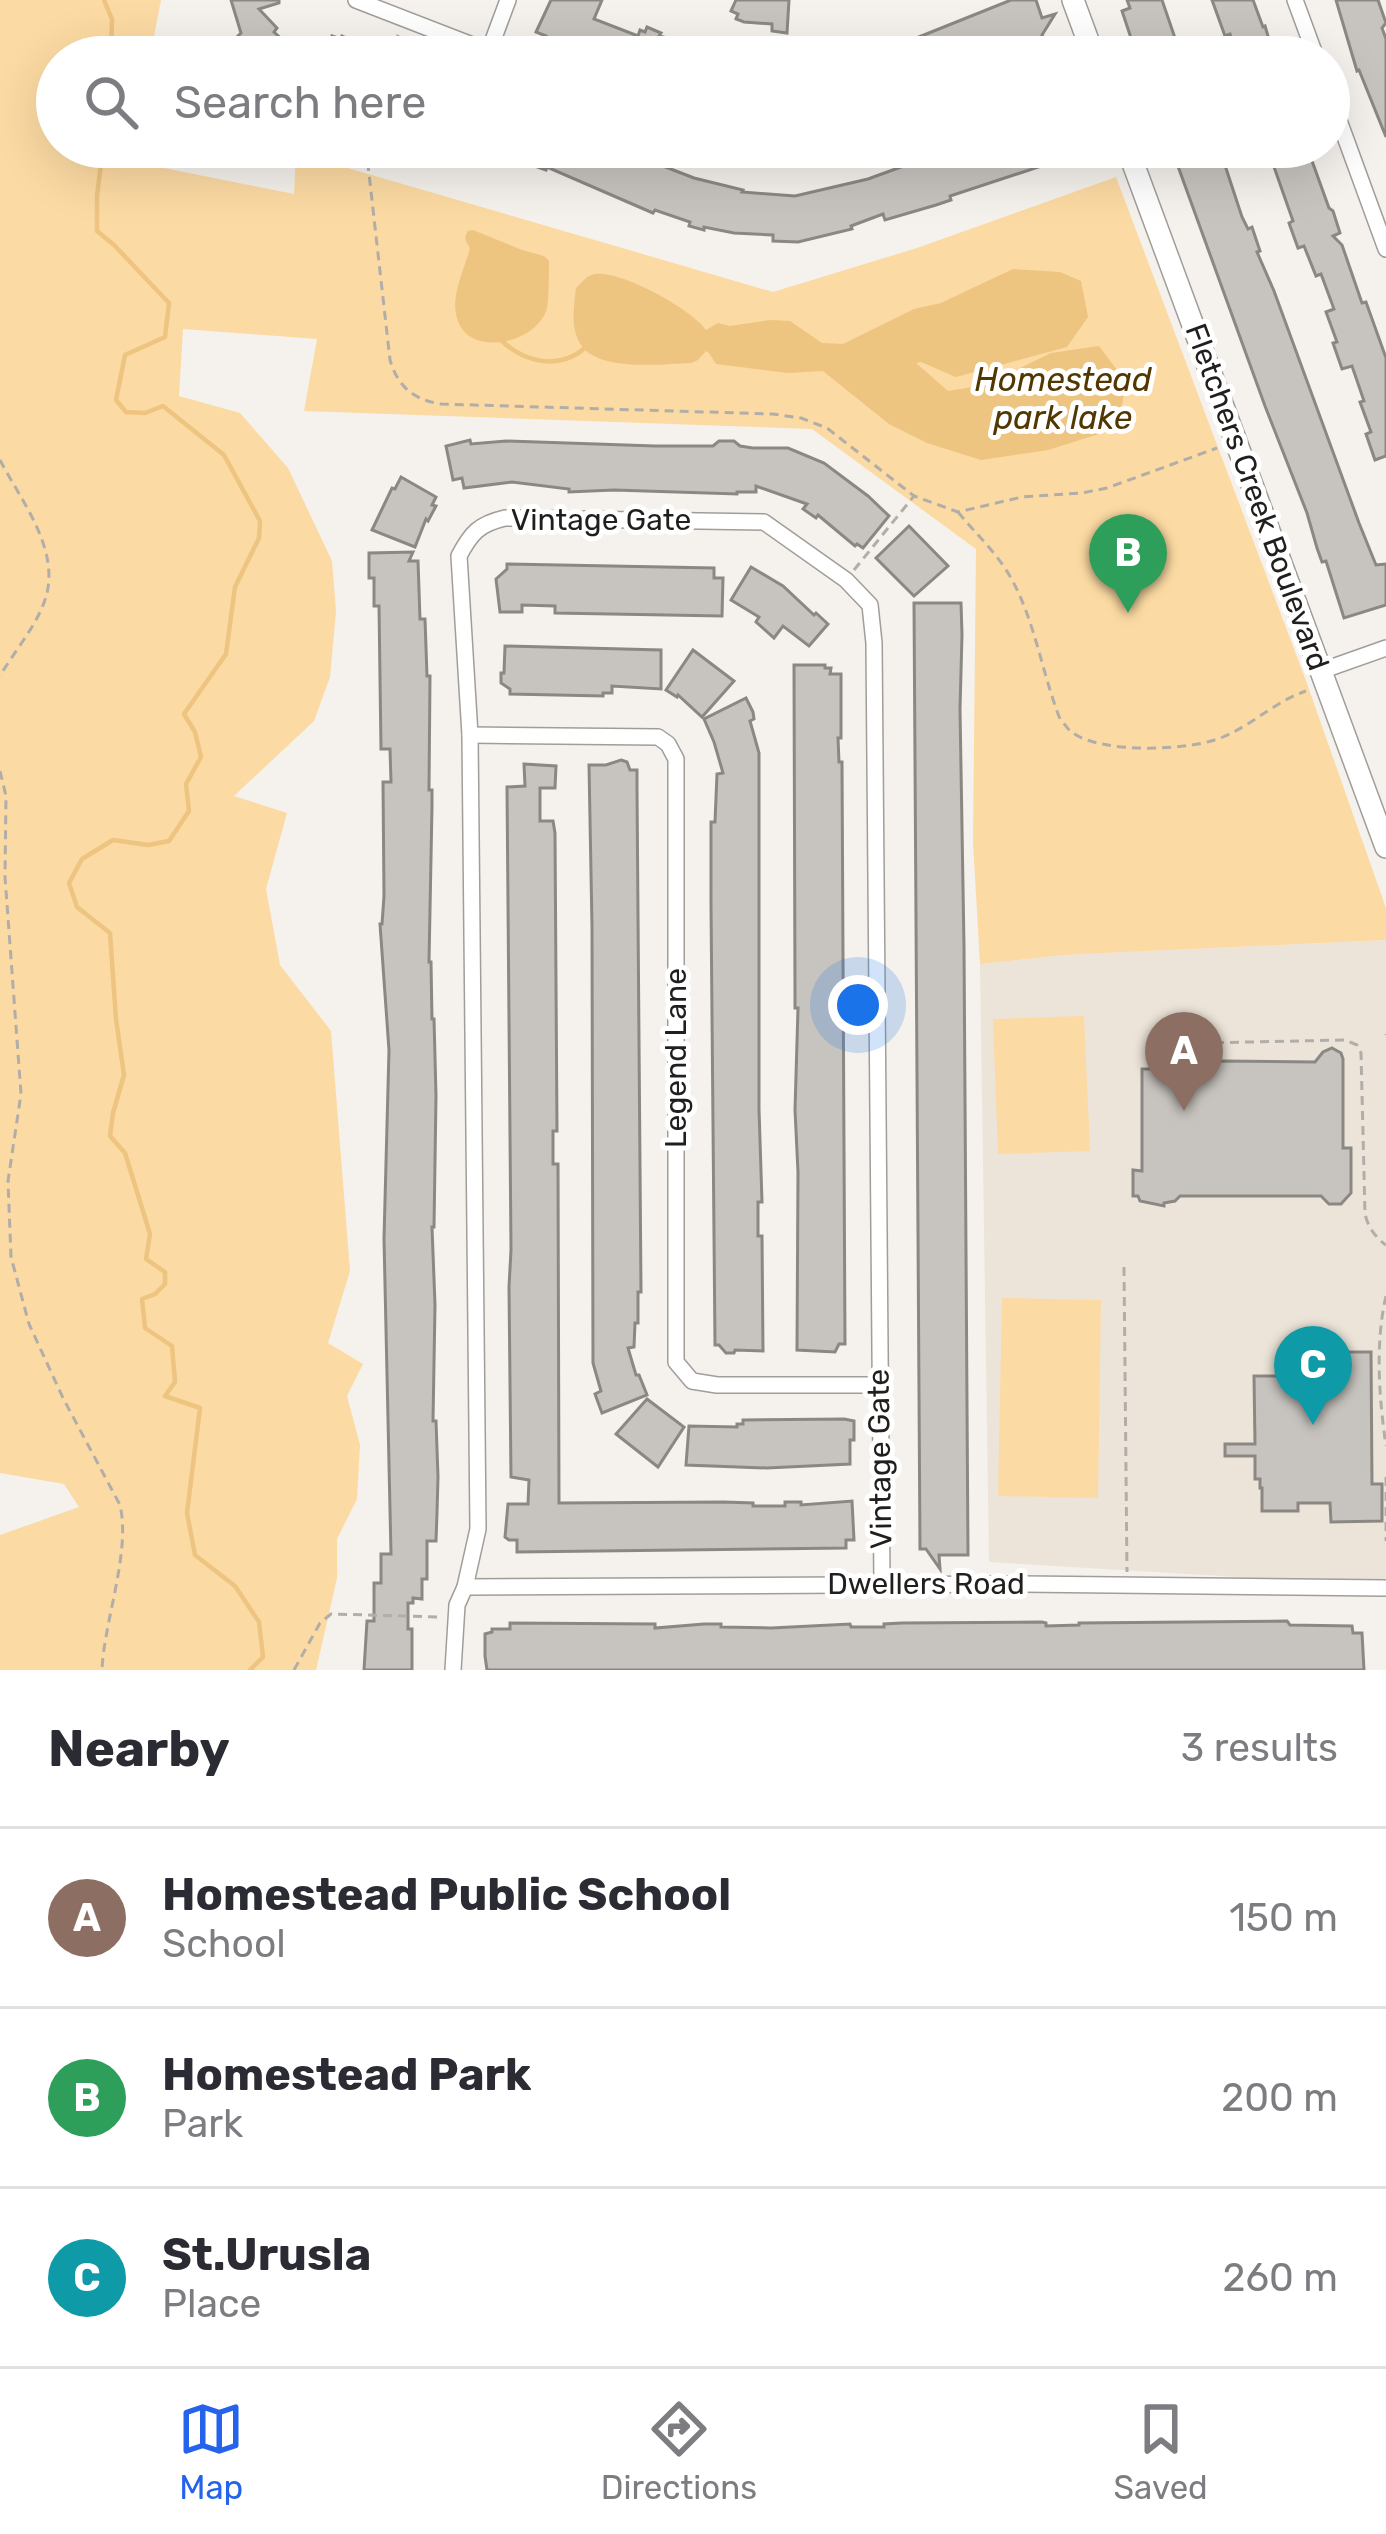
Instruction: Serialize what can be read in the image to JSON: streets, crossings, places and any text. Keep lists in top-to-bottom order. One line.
{"streets":{"street":["Fletchers Creek Boulevard","Vintage Gate","Legend Lane","Dwellers Road"]},"crossings":[["Vintage Gate","Legend Lane"],["Vintage Gate","Dwellers Road"]],"water":["Homestead park lake"],"page":{"search":"Search here","pins":["B","A","C"],"heading":["Nearby","3 results"],"list":[{"mark":"A","name":"Homestead Public School","note":"School","value":"150 m"},{"mark":"B","name":"Homestead Park","note":"Park","value":"200 m"},{"mark":"C","name":"St.Urusla","note":"Place","value":"260 m"}],"nav":["Map","Directions","Saved"]}}
